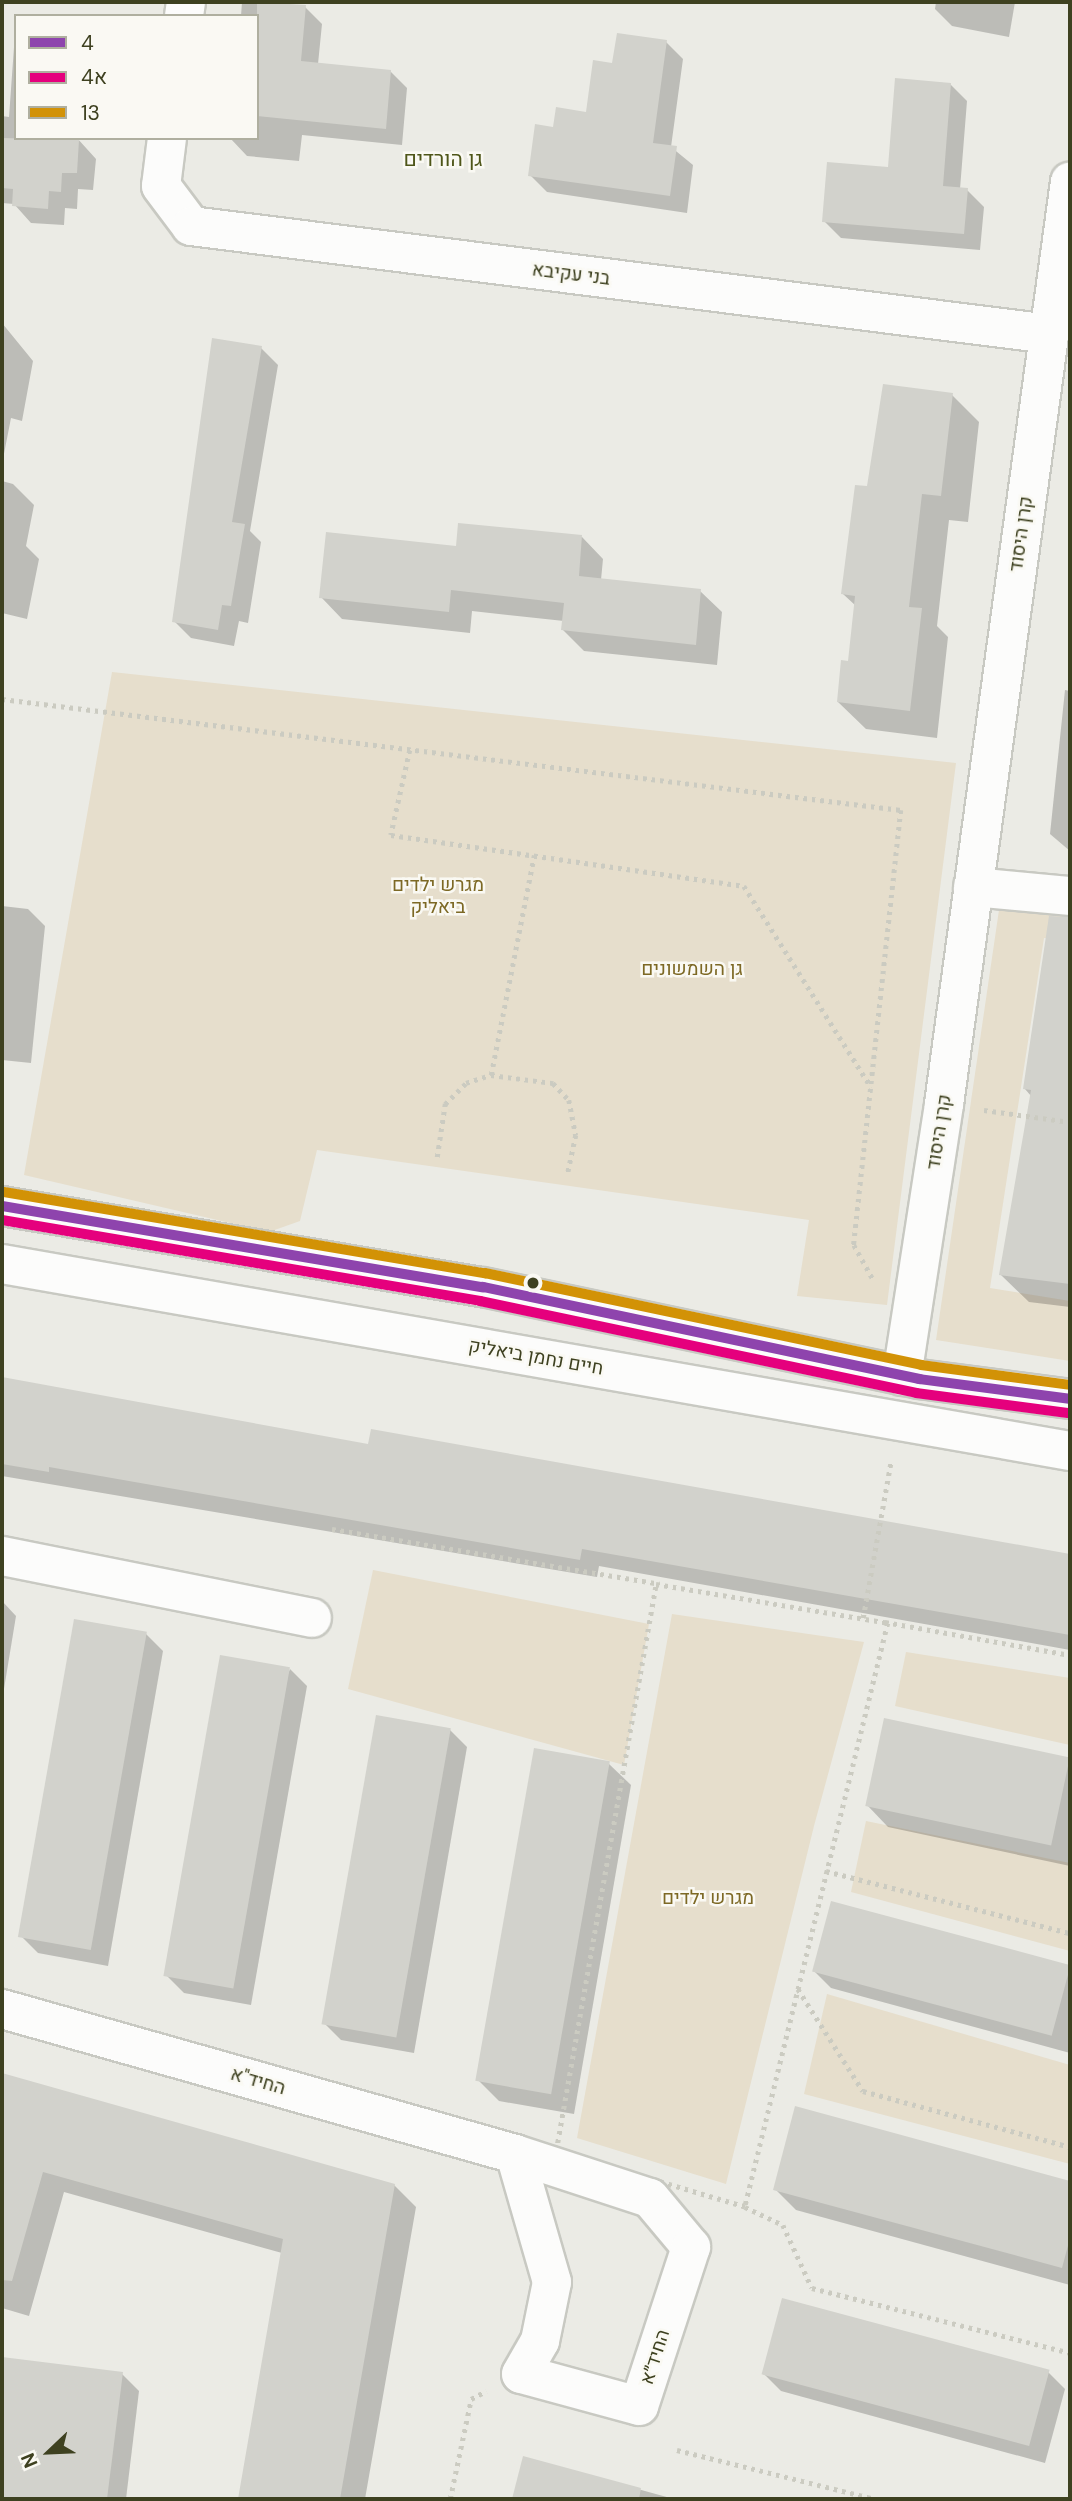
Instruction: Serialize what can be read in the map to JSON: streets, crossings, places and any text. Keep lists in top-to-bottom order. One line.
{"streets":{"street":["בני עקיבא","קרן היסוד","חיים נחמן ביאליק","החיד\"א","החיד״א"]},"crossings":[["בני עקיבא","קרן היסוד"],["החיד\"א","החיד״א"]],"districts":["גן הורדים"],"parks":["מגרש ילדים ביאליק","גן השמשונים","מגרש ילדים"],"lines":["transit line 13","transit line 4","transit line 4א"],"legend":["4","4א","13"],"north":"bottom left"}
